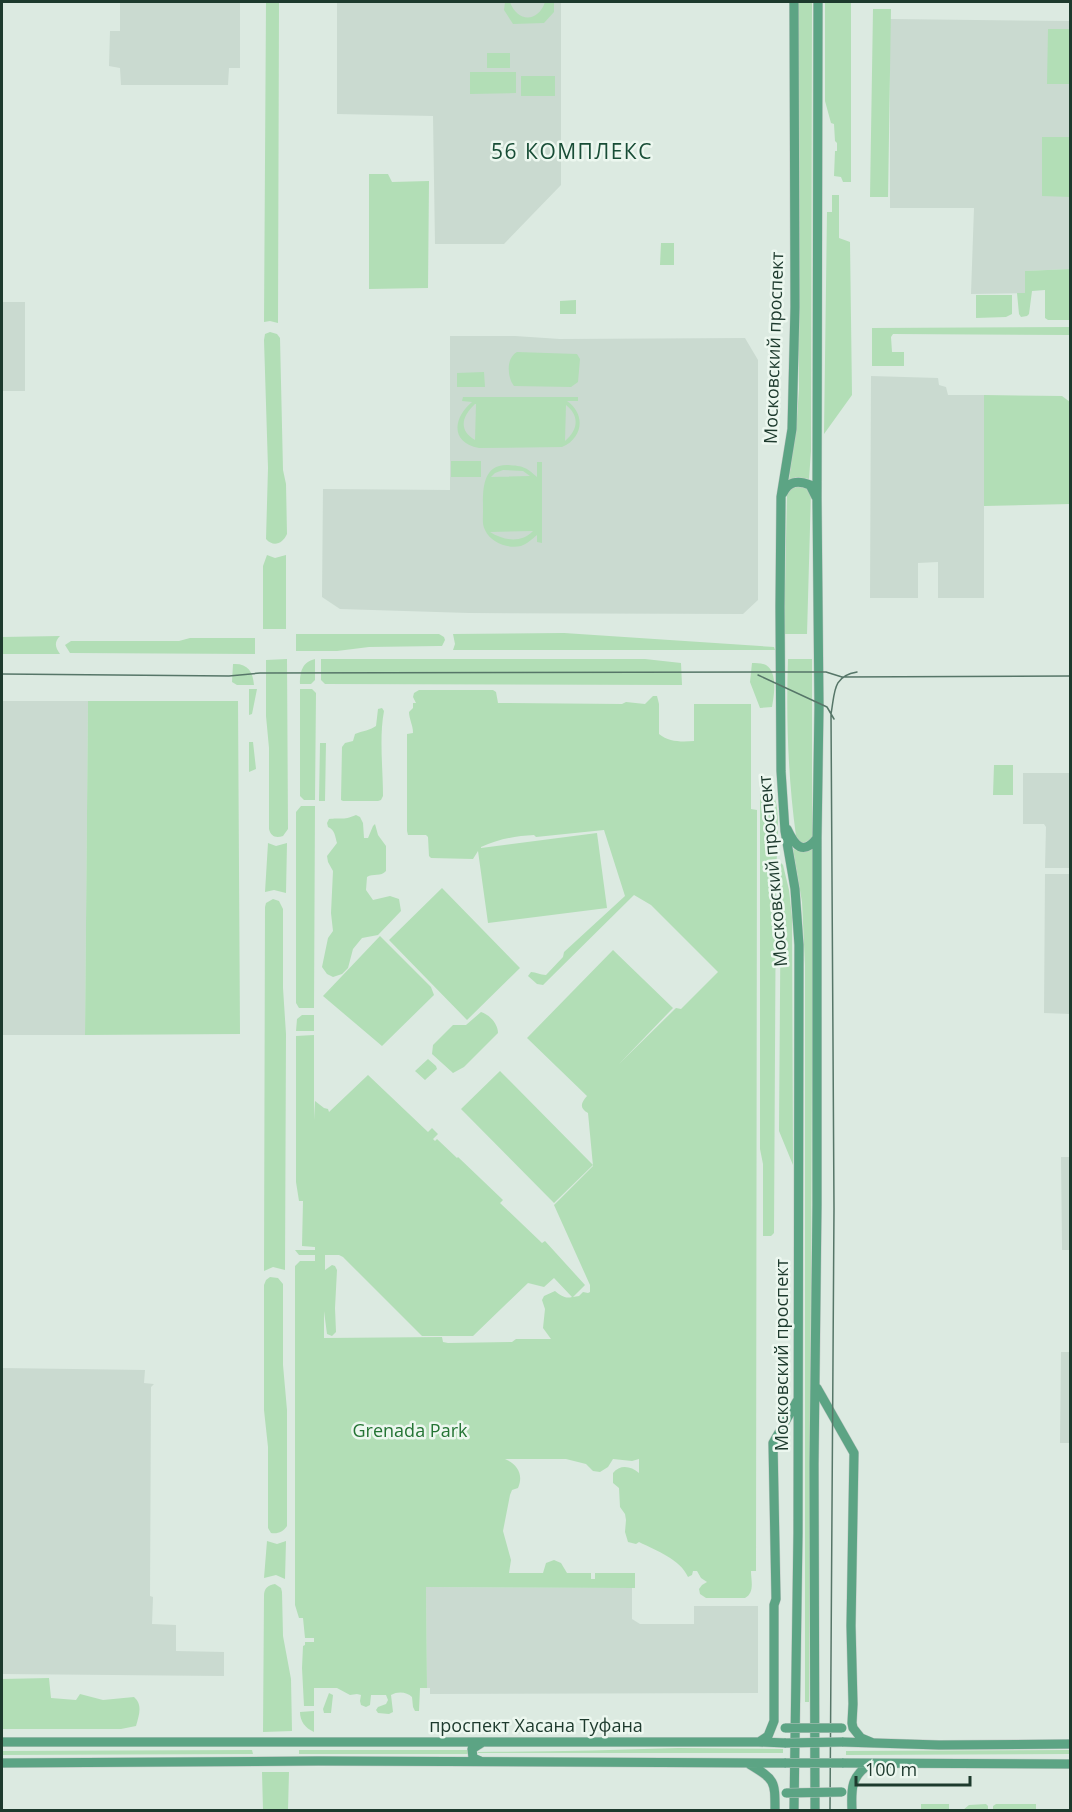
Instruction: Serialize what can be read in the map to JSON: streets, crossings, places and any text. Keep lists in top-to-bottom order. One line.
{"streets":{"main road":["Московский проспект","проспект Хасана Туфана"]},"districts":["56 КОМПЛЕКС"],"parks":["Grenada Park"],"scale_bar":"100 m"}
